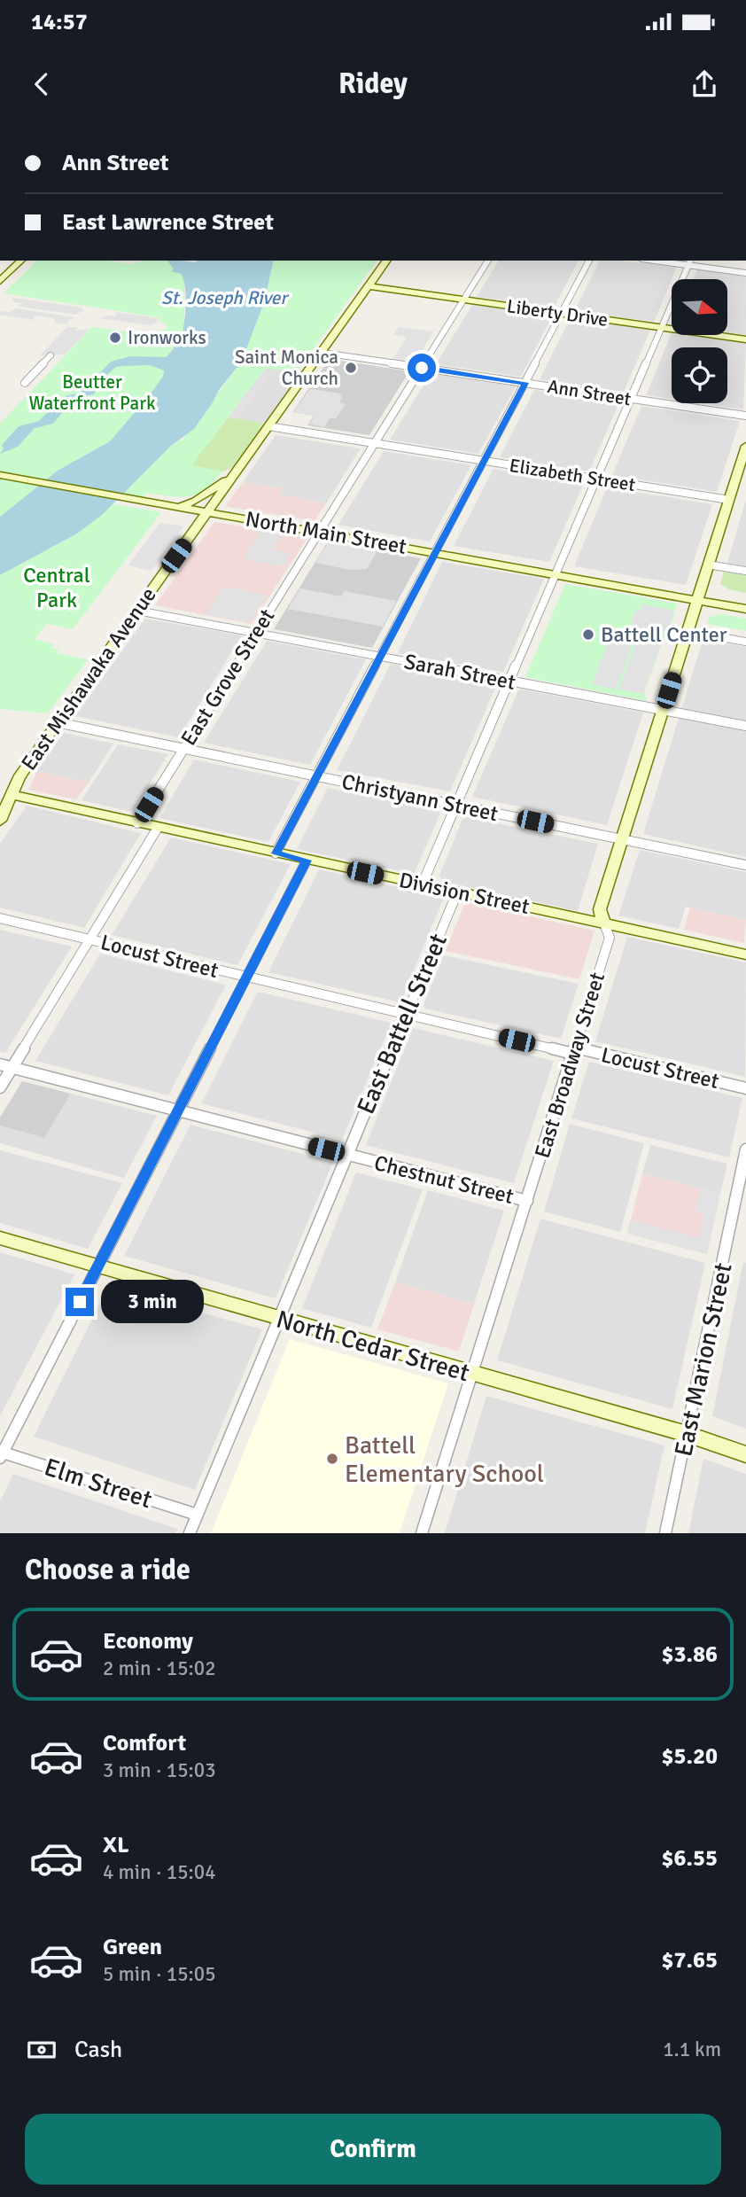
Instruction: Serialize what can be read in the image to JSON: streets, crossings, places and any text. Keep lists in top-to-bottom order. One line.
{"streets":{"street":["Liberty Drive","Ann Street","Elizabeth Street","North Main Street","Sarah Street","East Grove Street","East Mishawaka Avenue","Christyann Street","Division Street","Locust Street","East Battell Street","East Broadway Street","Chestnut Street","North Cedar Street","East Marion Street","Elm Street"]},"crossings":[["Liberty Drive","East Grove Street"],["Liberty Drive","East Mishawaka Avenue"],["Ann Street","East Grove Street"],["Ann Street","East Mishawaka Avenue"],["Elizabeth Street","East Grove Street"],["Elizabeth Street","East Mishawaka Avenue"],["Elizabeth Street","East Broadway Street"],["North Main Street","East Grove Street"],["North Main Street","East Mishawaka Avenue"],["North Main Street","East Broadway Street"],["Sarah Street","East Grove Street"],["Sarah Street","East Mishawaka Avenue"],["Sarah Street","East Broadway Street"],["East Grove Street","Christyann Street"],["East Grove Street","Division Street"],["East Mishawaka Avenue","Christyann Street"],["East Mishawaka Avenue","Division Street"],["Christyann Street","East Broadway Street"],["Division Street","East Battell Street"],["Division Street","East Broadway Street"],["Locust Street","East Battell Street"],["Locust Street","East Broadway Street"],["East Battell Street","Chestnut Street"],["East Battell Street","North Cedar Street"],["East Battell Street","Elm Street"],["East Broadway Street","Chestnut Street"],["East Broadway Street","North Cedar Street"],["North Cedar Street","East Marion Street"]],"water":["St. Joseph River"],"parks":["Beutter Waterfront Park","Central Park"],"places":["Ironworks","Saint Monica Church","Battell Center","Battell Elementary School"],"north":"right","page":{"status":"14:57","header":"Ridey","banner":["Ann Street","East Lawrence Street"],"bubble":"3 min","heading":"Choose a ride","list":[{"name":"Economy","note":"2 min · 15:02","value":"$3.86"},{"name":"Comfort","note":"3 min · 15:03","value":"$5.20"},{"name":"XL","note":"4 min · 15:04","value":"$6.55"},{"name":"Green","note":"5 min · 15:05","value":"$7.65"}],"pay":["Cash","1.1 km"],"buttons":"Confirm"}}
